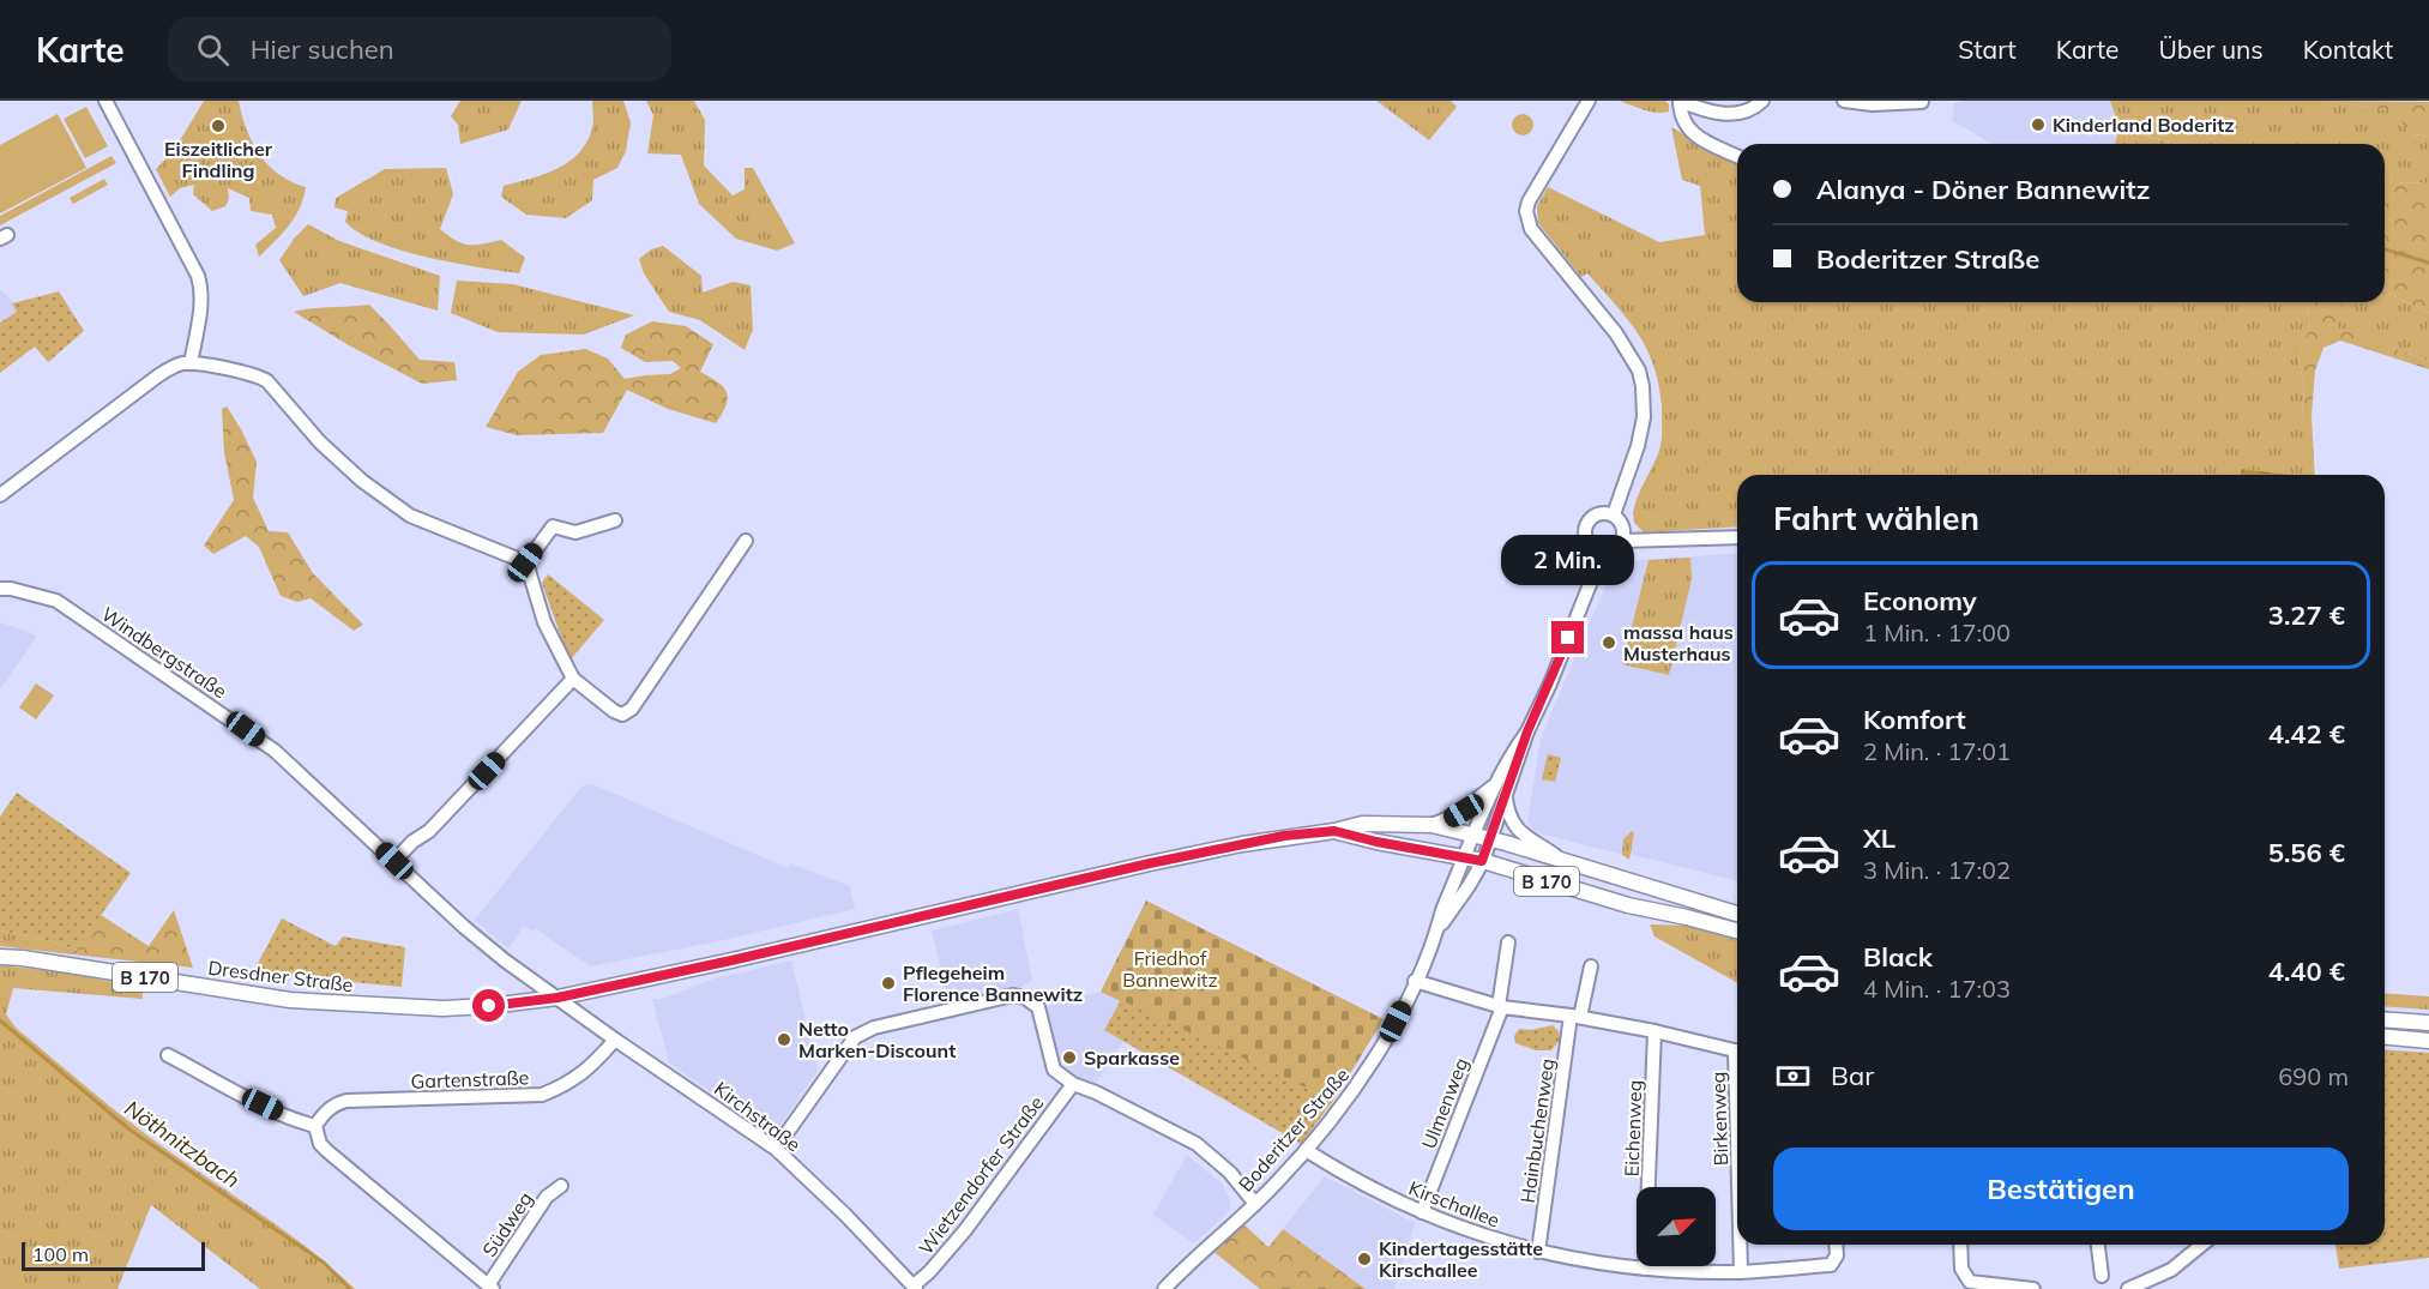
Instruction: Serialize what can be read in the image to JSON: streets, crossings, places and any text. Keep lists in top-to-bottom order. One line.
{"streets":{"main road":["B 170","Dresdner Straße"],"street":["Windbergstraße","Gartenstraße","Ulmenweg","Kirchstraße","Birkenweg","Eichenweg","Boderitzer Straße","Hainbuchenweg","Wietzendorfer Straße","Kirschallee","Südweg"]},"crossings":[["Windbergstraße","B 170"],["Windbergstraße","Dresdner Straße"],["Windbergstraße","Kirchstraße"],["B 170","Dresdner Straße"],["B 170","Kirchstraße"],["B 170","Boderitzer Straße"],["Dresdner Straße","Kirchstraße"],["Gartenstraße","Kirchstraße"],["Ulmenweg","Kirschallee"],["Kirchstraße","Wietzendorfer Straße"],["Birkenweg","Kirschallee"],["Eichenweg","Kirschallee"],["Boderitzer Straße","Kirschallee"],["Hainbuchenweg","Kirschallee"]],"water":["Nöthnitzbach"],"parks":["Friedhof Bannewitz"],"places":["Kinderland Boderitz","Eiszeitlicher Findling","massa haus Musterhaus","Pflegeheim Florence Bannewitz","Netto Marken-Discount","Sparkasse","Kindertagesstätte Kirschallee"],"scale_bar":"100 m","north":"top right","page":{"header":"Karte","search":"Hier suchen","nav":["Start","Karte","Über uns","Kontakt"],"banner":["Alanya - Döner Bannewitz","Boderitzer Straße"],"heading":"Fahrt wählen","bubble":"2 Min.","list":[{"name":"Economy","note":"1 Min. · 17:00","value":"3.27 €"},{"name":"Komfort","note":"2 Min. · 17:01","value":"4.42 €"},{"name":"XL","note":"3 Min. · 17:02","value":"5.56 €"},{"name":"Black","note":"4 Min. · 17:03","value":"4.40 €"}],"pay":["Bar","690 m"],"buttons":"Bestätigen","scale":"100 m"}}
